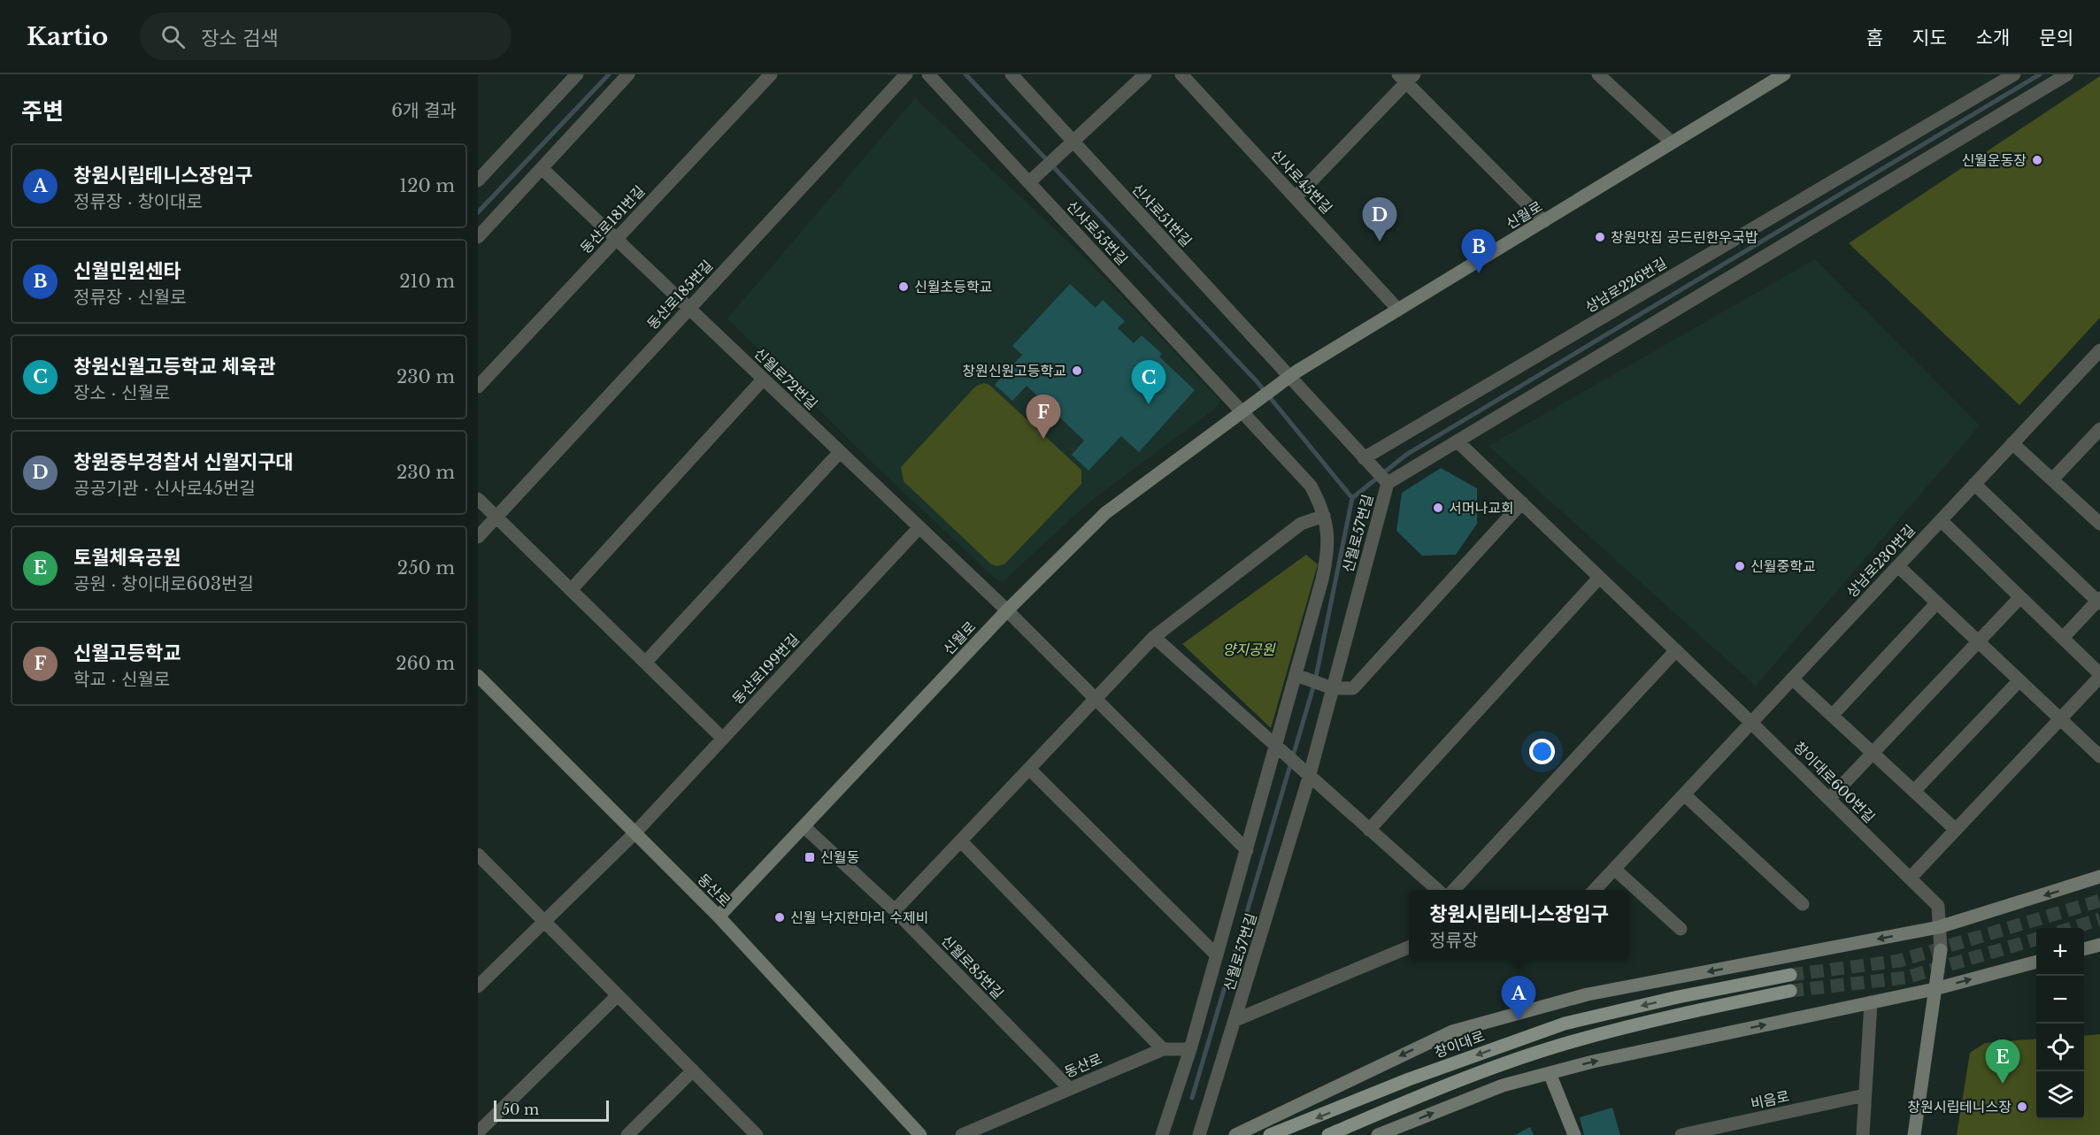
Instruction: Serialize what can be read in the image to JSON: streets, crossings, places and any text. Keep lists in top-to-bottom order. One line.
{"streets":{"main road":["창이대로"],"street":["신사로45번길","신사로51번길","신월로","동산로181번길","신사로55번길","상남로226번길","동산로185번길","신월로72번길","신월로57번길","상남로230번길","동산로199번길","창이대로600번길","동산로","신월로85번길","비음로"]},"crossings":[["신사로45번길","신월로"],["신사로51번길","신월로"],["신월로","신사로55번길"],["신월로","신월로72번길"],["신월로","동산로"],["신월로","신월로85번길"],["동산로181번길","신월로72번길"],["신사로55번길","신월로72번길"],["신사로55번길","동산로"],["동산로185번길","신월로72번길"],["신월로72번길","동산로199번길"],["상남로230번길","창이대로600번길"],["동산로199번길","동산로"],["동산로","신월로85번길"]],"parks":["양지공원"],"places":{"other":["신월운동장","창원맛집 공드린한우국밥","신월초등학교","창원신원고등학교","서머나교회","신월중학교","신월 낙지한마리 수제비","창원시립테니스장"],"transit":["신월동"]},"scale_bar":"50 m","page":{"header":"Kartio","search":"장소 검색","nav":["홈","지도","소개","문의"],"heading":["주변","6개 결과"],"list":[{"mark":"A","name":"창원시립테니스장입구","note":"정류장 · 창이대로","value":"120 m"},{"mark":"B","name":"신월민원센타","note":"정류장 · 신월로","value":"210 m"},{"mark":"C","name":"창원신월고등학교 체육관","note":"장소 · 신월로","value":"230 m"},{"mark":"D","name":"창원중부경찰서 신월지구대","note":"공공기관 · 신사로45번길","value":"230 m"},{"mark":"E","name":"토월체육공원","note":"공원 · 창이대로603번길","value":"250 m"},{"mark":"F","name":"신월고등학교","note":"학교 · 신월로","value":"260 m"}],"pins":["D","B","C","F","A","E"],"popup":["창원시립테니스장입구","정류장"],"map_buttons":["+","−"],"scale":"50 m"}}
